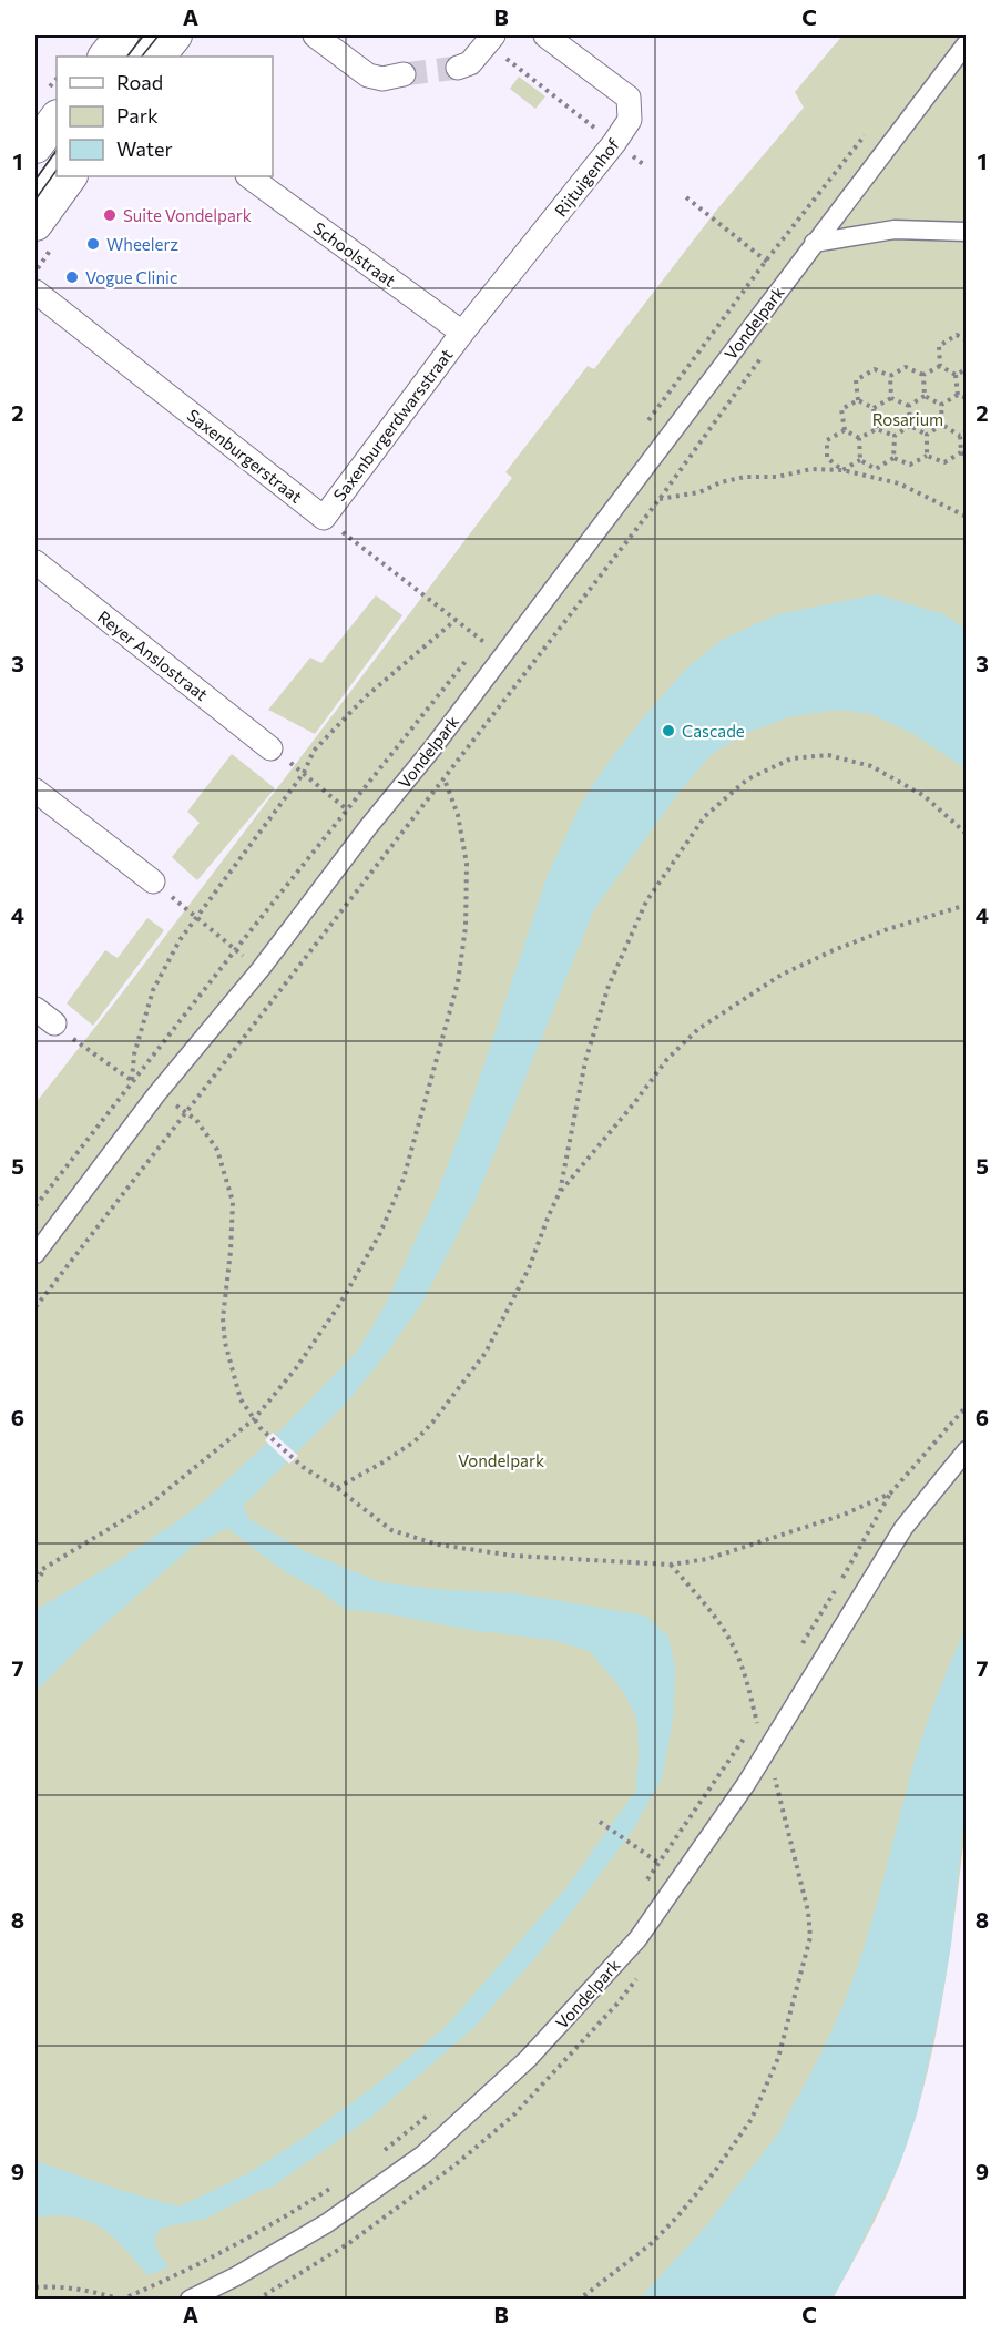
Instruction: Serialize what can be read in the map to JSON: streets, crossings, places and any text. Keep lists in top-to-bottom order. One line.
{"streets":{"street":["Rijtuigenhof","Schoolstraat","Vondelpark","Saxenburgerdwarsstraat","Saxenburgerstraat","Reyer Anslostraat"]},"crossings":[["Rijtuigenhof","Schoolstraat"],["Rijtuigenhof","Saxenburgerdwarsstraat"],["Schoolstraat","Saxenburgerdwarsstraat"],["Saxenburgerdwarsstraat","Saxenburgerstraat"]],"parks":["Rosarium","Vondelpark"],"places":["Suite Vondelpark","Wheelerz","Vogue Clinic","Cascade"],"legend":["Road","Park","Water"],"grid":{"columns":["A","B","C"],"rows":["1","2","3","4","5","6","7","8","9"]}}
